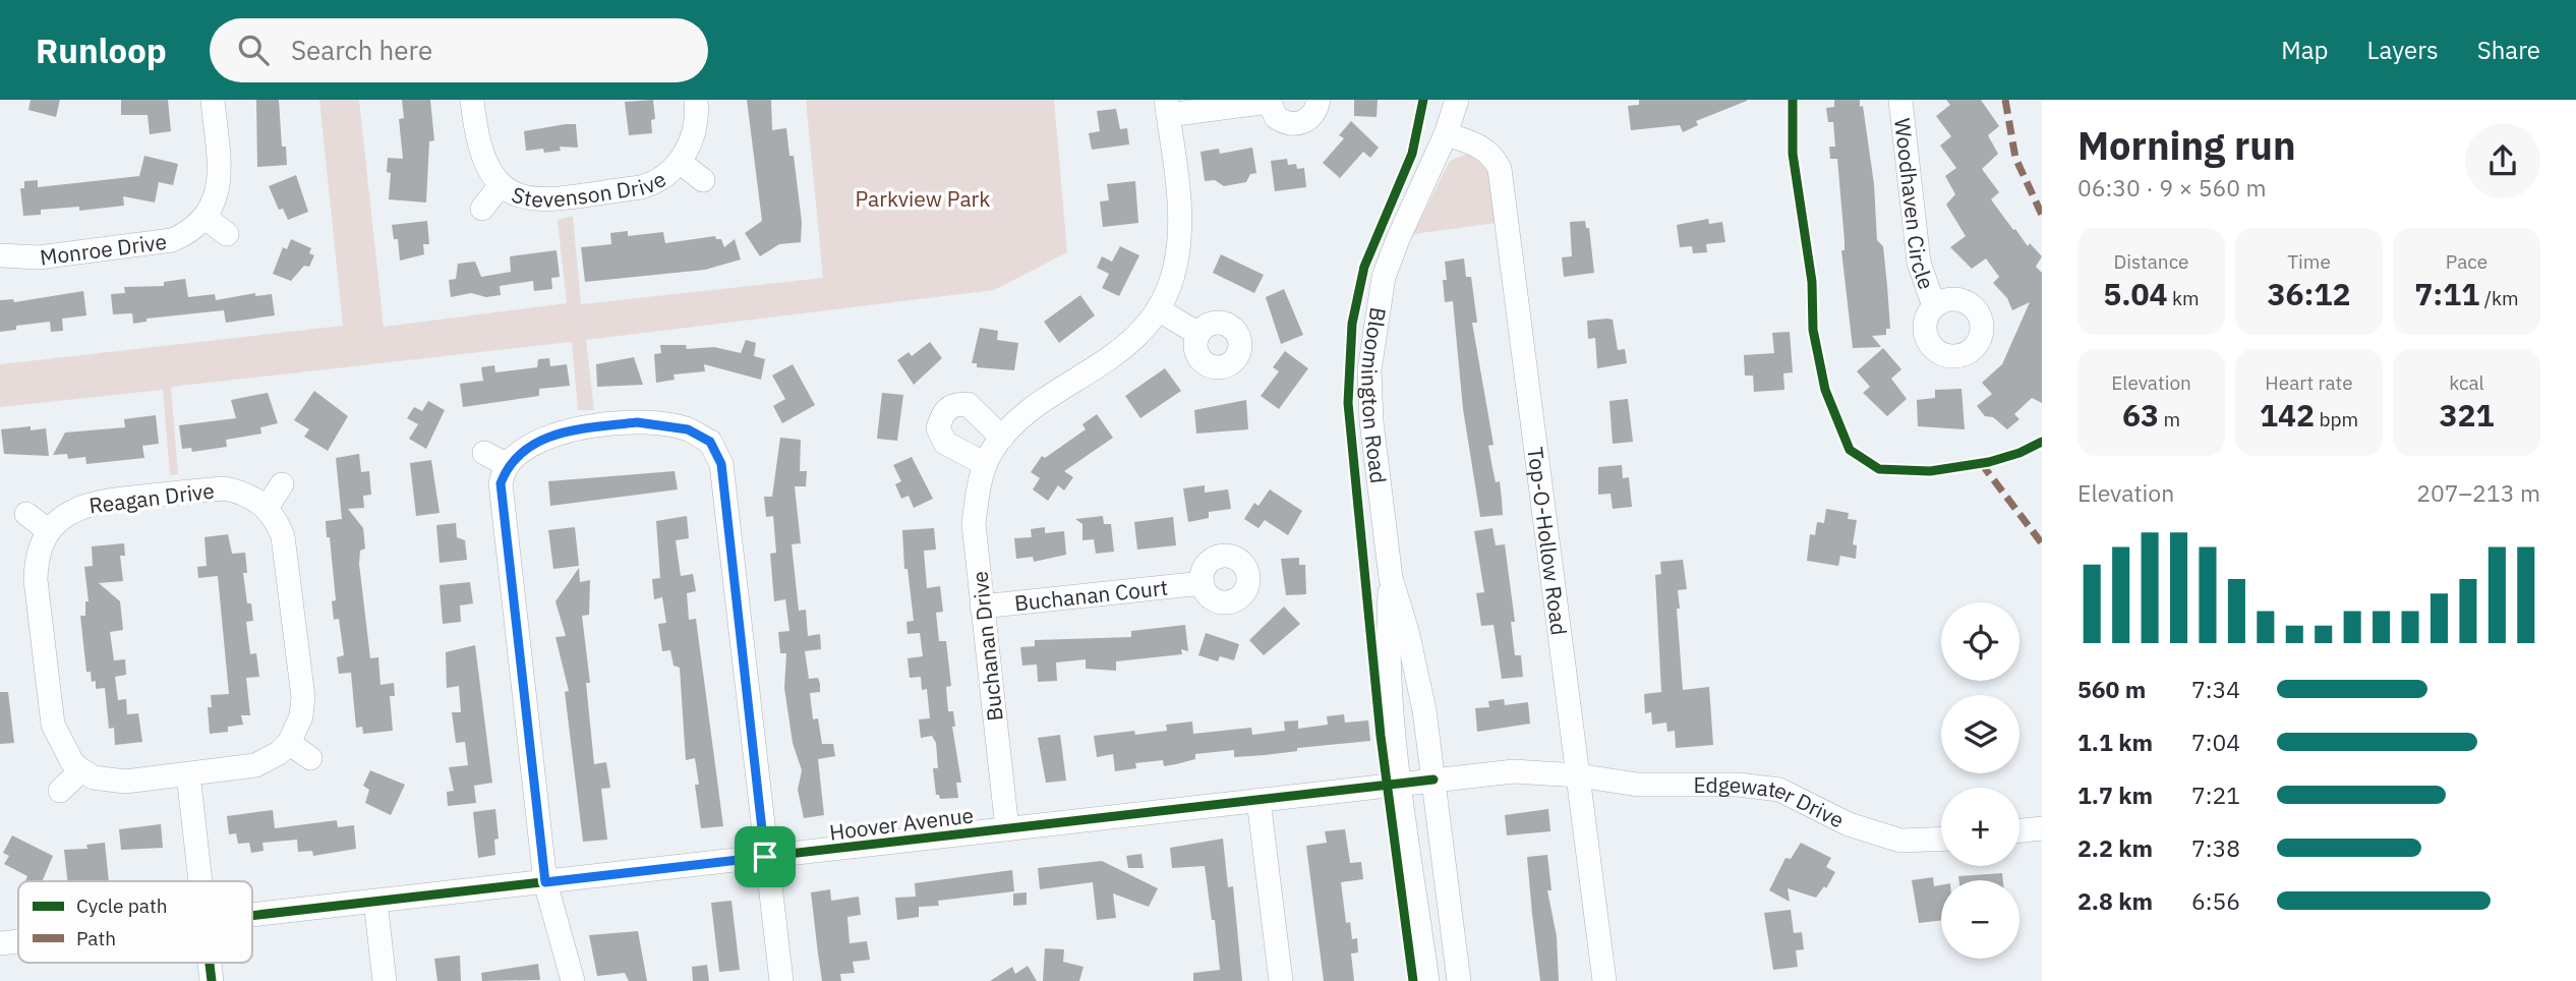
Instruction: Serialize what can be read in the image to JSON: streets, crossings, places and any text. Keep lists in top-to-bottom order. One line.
{"streets":{"street":["Stevenson Drive","Woodhaven Circle","Monroe Drive","Bloomington Road","Reagan Drive","Top-O-Hollow Road","Buchanan Court","Buchanan Drive","Edgewater Drive","Hoover Avenue"]},"crossings":[["Bloomington Road","Top-O-Hollow Road"],["Bloomington Road","Hoover Avenue"],["Top-O-Hollow Road","Edgewater Drive"],["Top-O-Hollow Road","Hoover Avenue"],["Buchanan Court","Buchanan Drive"],["Buchanan Drive","Hoover Avenue"],["Edgewater Drive","Hoover Avenue"]],"parks":["Parkview Park"],"legend":["Cycle path","Path"],"page":{"header":"Runloop","search":"Search here","nav":["Map","Layers","Share"],"heading":["Morning run","06:30 · 9 × 560 m"],"stats":[["Distance","5.04 km"],["Time","36:12"],["Pace","7:11 /km"],["Elevation","63 m"],["Heart rate","142 bpm"],["kcal","321"]],"chart":["Elevation","207–213 m"],"map_buttons":["+","−"],"list":[{"name":"560 m","note":"7:34"},{"name":"1.1 km","note":"7:04"},{"name":"1.7 km","note":"7:21"},{"name":"2.2 km","note":"7:38"},{"name":"2.8 km","note":"6:56"}]}}
